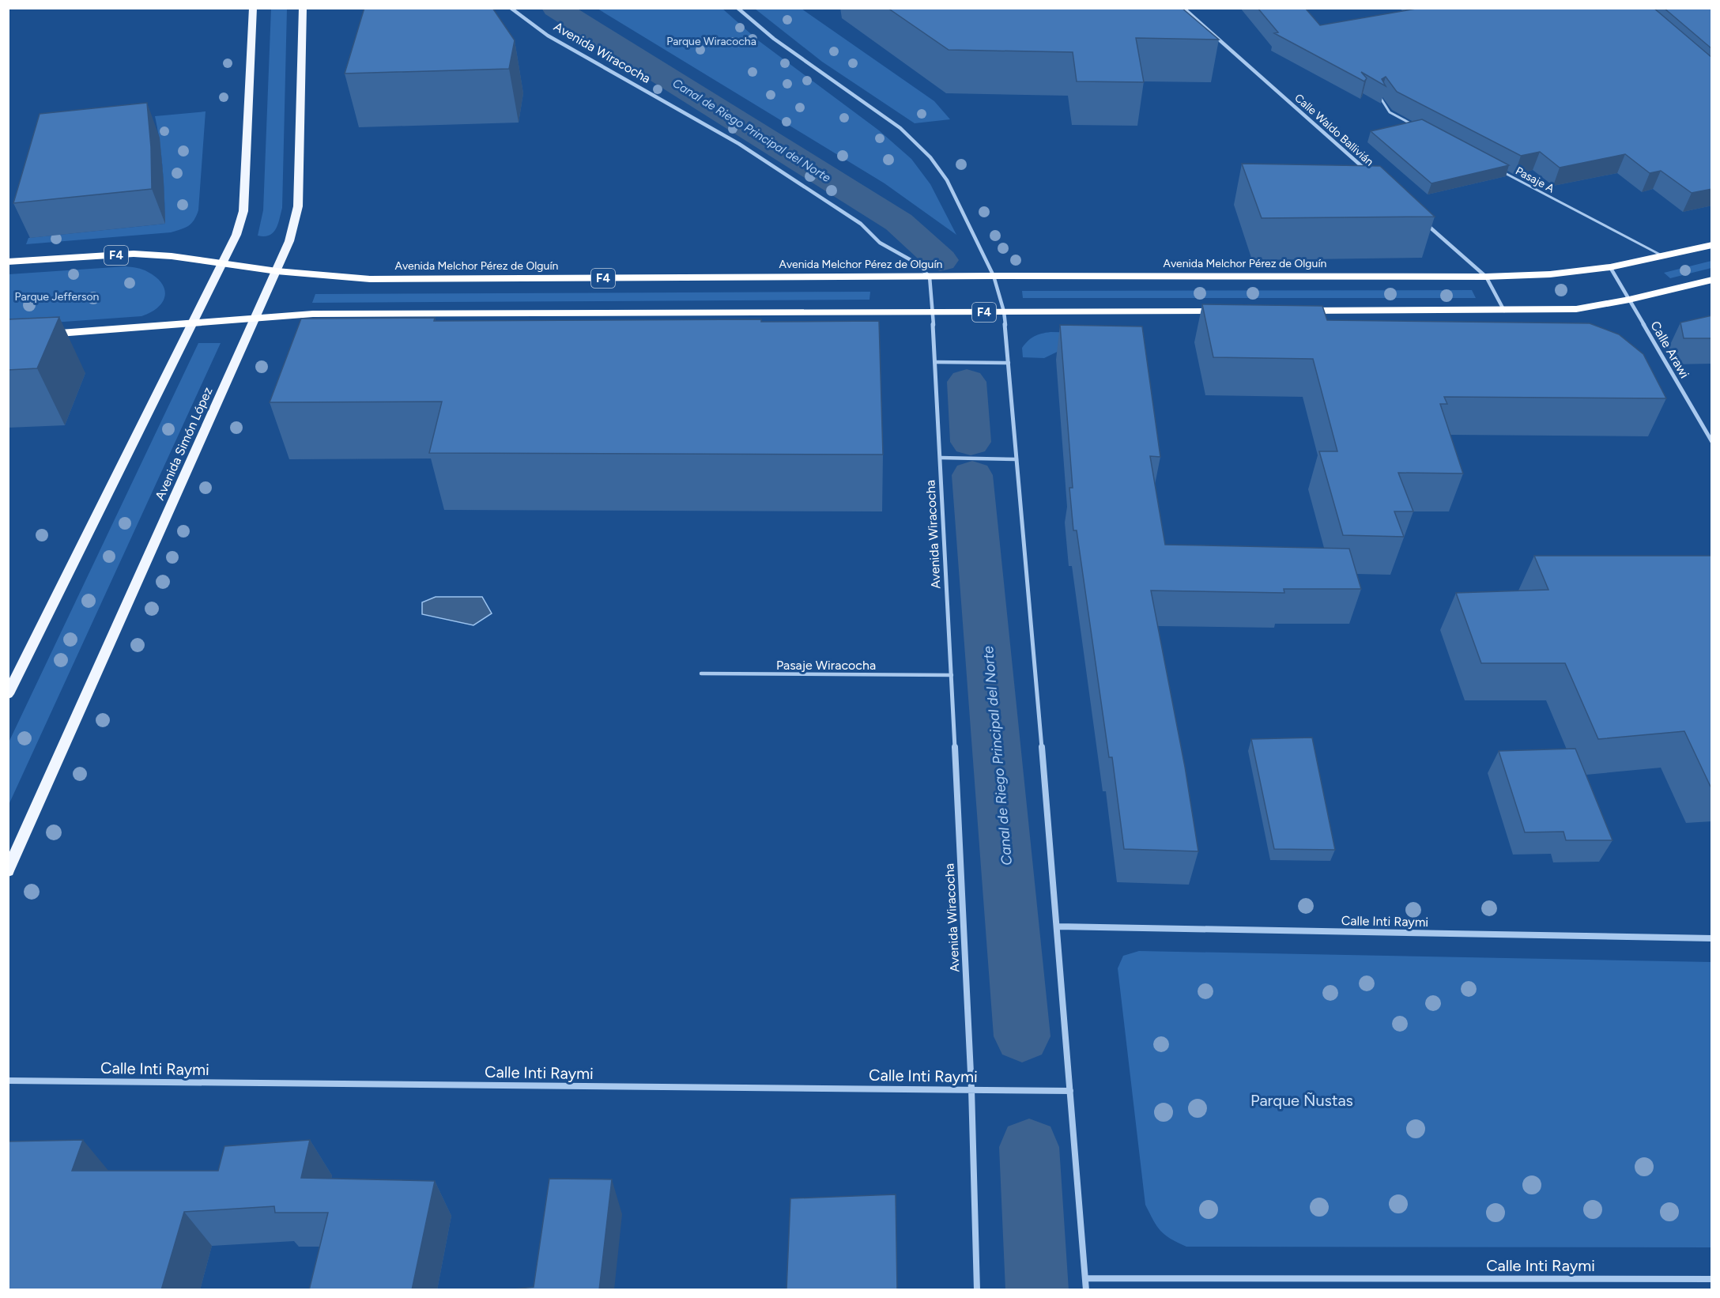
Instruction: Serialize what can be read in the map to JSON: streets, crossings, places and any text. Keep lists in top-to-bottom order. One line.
{"streets":{"highway":["F4","Avenida Melchor Pérez de Olguín"],"main road":["Avenida Simón López"],"street":["Avenida Wiracocha","Calle Waldo Ballivián","Calle Arawi","Calle Inti Raymi"],"lane":["Pasaje A","Pasaje Wiracocha"]},"crossings":[["Avenida Wiracocha","F4"],["Avenida Wiracocha","Avenida Melchor Pérez de Olguín"],["Avenida Wiracocha","Pasaje Wiracocha"],["Avenida Wiracocha","Calle Inti Raymi"],["Pasaje A","Avenida Melchor Pérez de Olguín"],["F4","Avenida Simón López"],["Avenida Melchor Pérez de Olguín","Calle Arawi"],["Avenida Melchor Pérez de Olguín","Avenida Simón López"]],"water":["Canal de Riego Principal del Norte"],"parks":["Parque Wiracocha","Parque Jefferson","Parque Ñustas"]}
